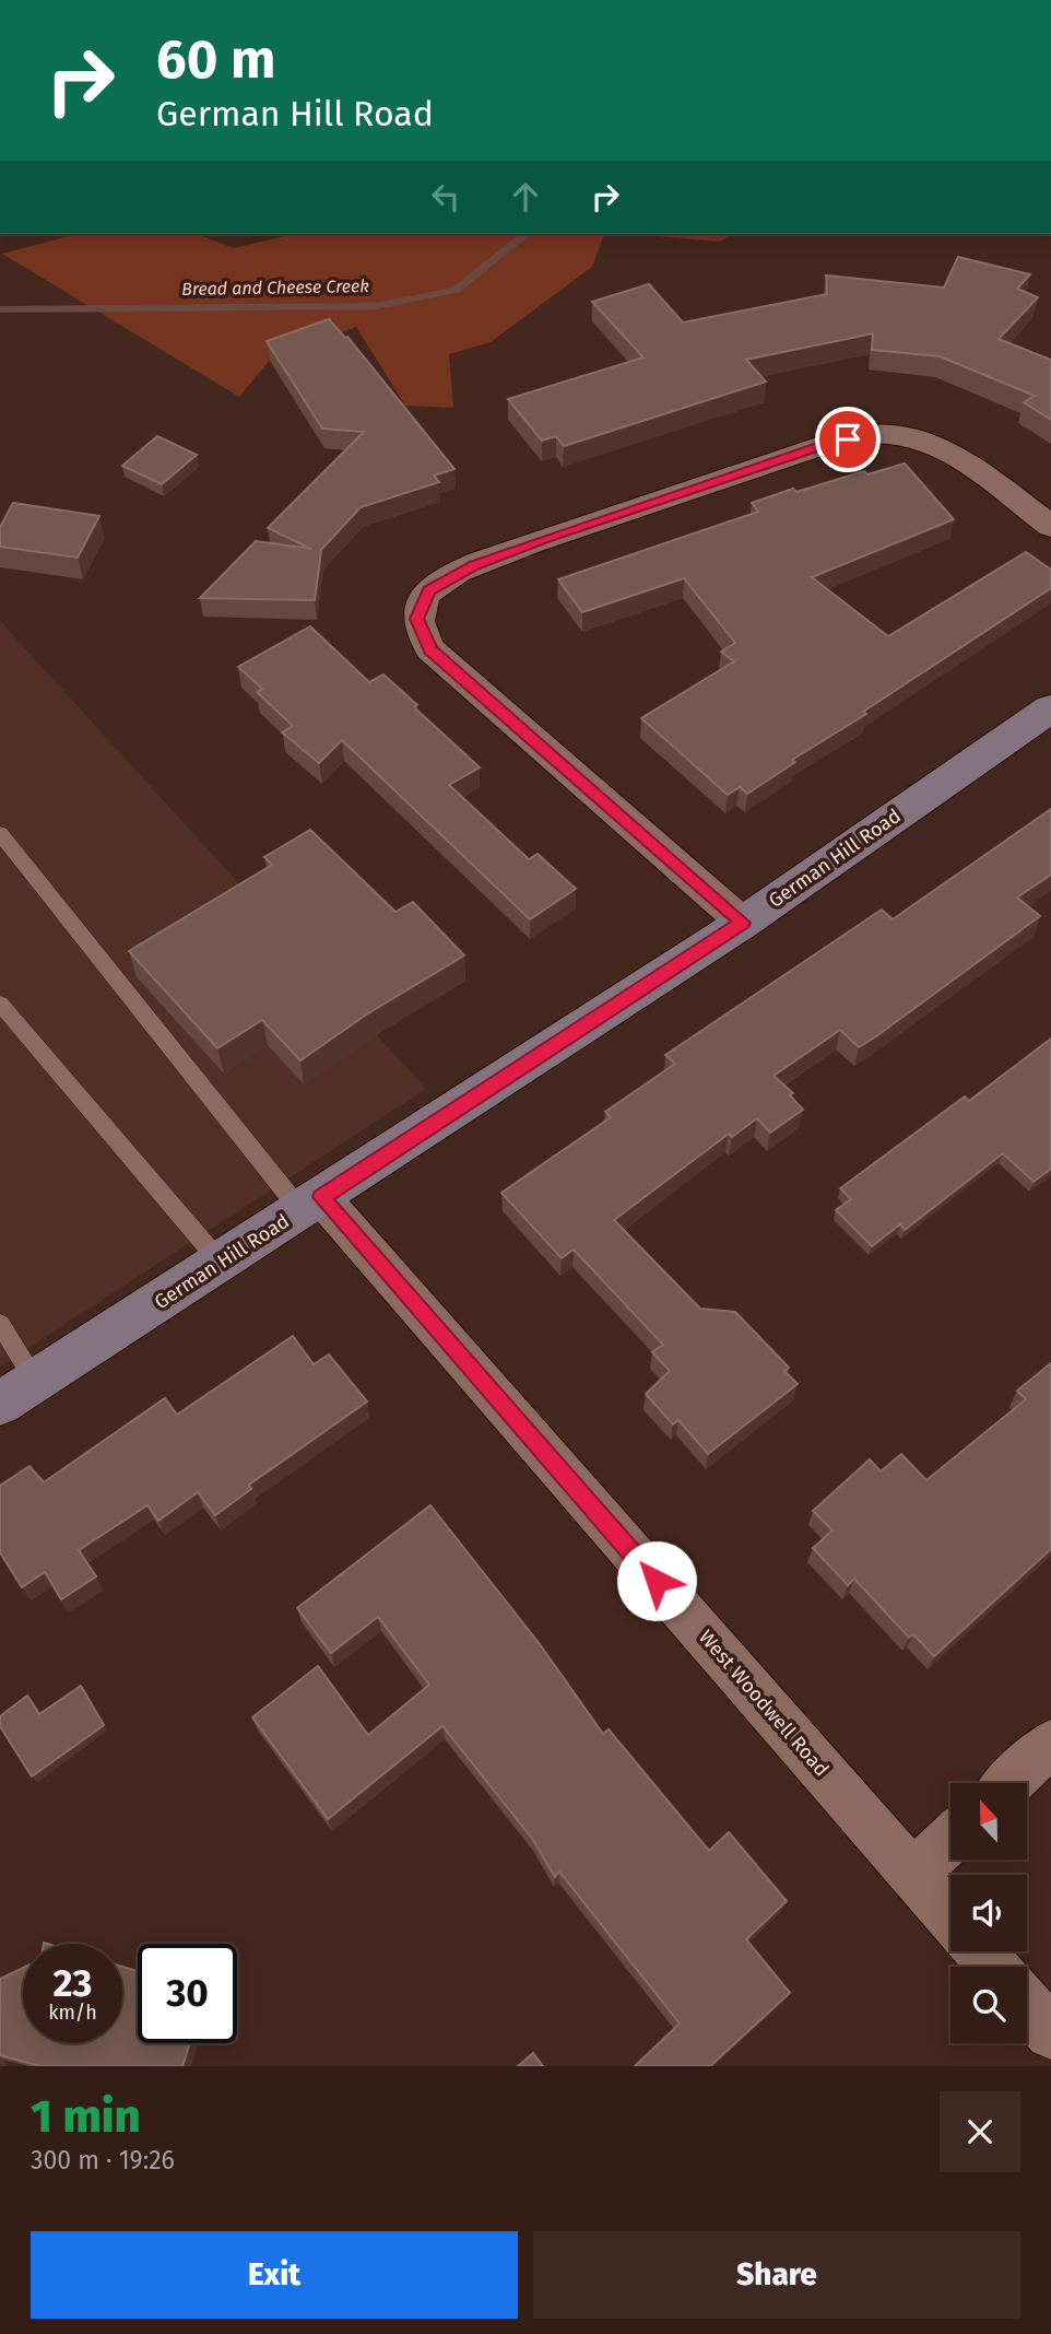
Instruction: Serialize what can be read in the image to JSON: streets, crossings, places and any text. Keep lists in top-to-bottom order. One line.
{"streets":{"street":["German Hill Road","West Woodwell Road"]},"crossings":[["German Hill Road","West Woodwell Road"]],"water":["Bread and Cheese Creek"],"north":"top","page":{"turn":["60 m","German Hill Road"],"speed":"23 km/h","limit":"30","heading":["1 min","300 m · 19:26"],"buttons":["Exit","Share"]}}
